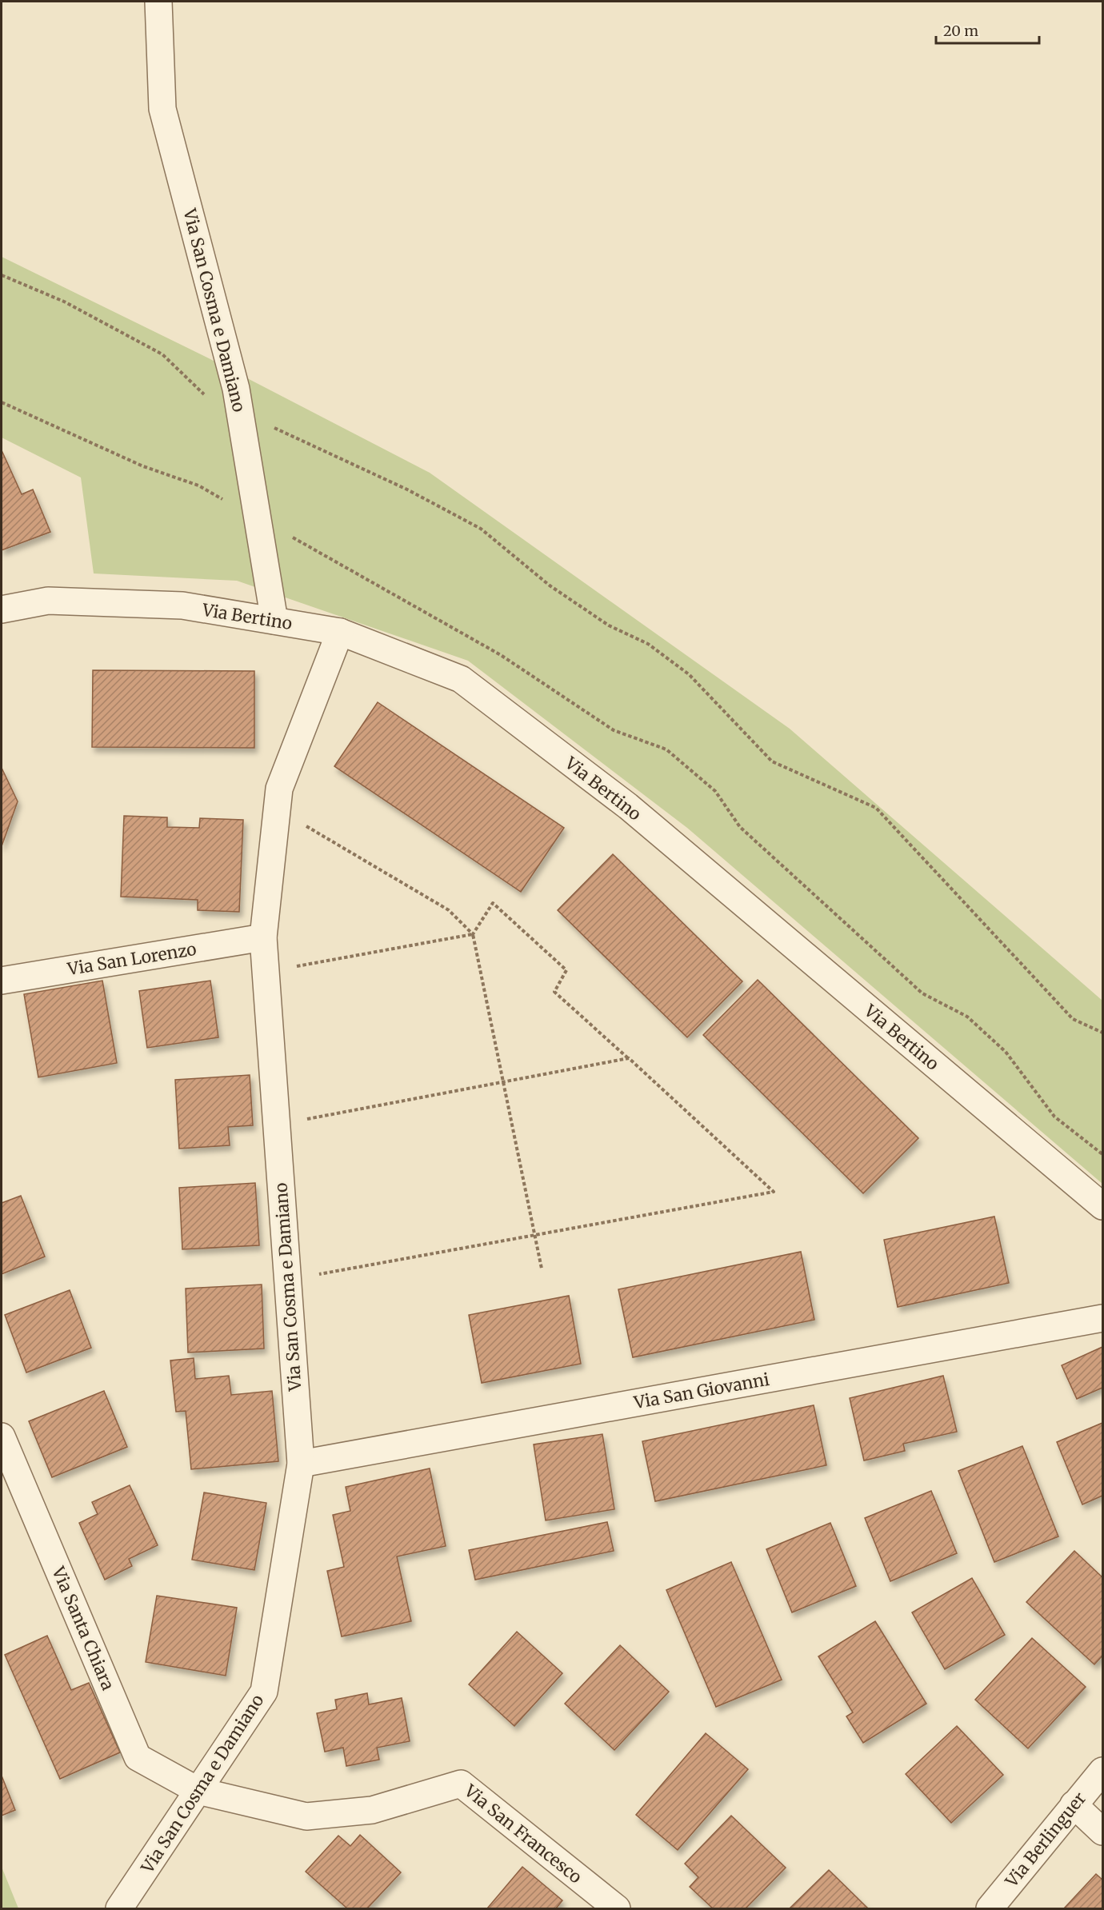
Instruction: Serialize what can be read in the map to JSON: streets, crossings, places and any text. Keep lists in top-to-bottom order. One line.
{"streets":{"street":["Via San Cosma e Damiano","Via Bertino","Via San Lorenzo","Via San Giovanni","Via Santa Chiara","Via San Francesco","Via Berlinguer"]},"crossings":[["Via San Cosma e Damiano","Via Bertino"],["Via San Cosma e Damiano","Via San Lorenzo"],["Via San Cosma e Damiano","Via San Giovanni"],["Via San Cosma e Damiano","Via Santa Chiara"],["Via San Cosma e Damiano","Via San Francesco"],["Via Santa Chiara","Via San Francesco"]],"scale_bar":"20 m"}
